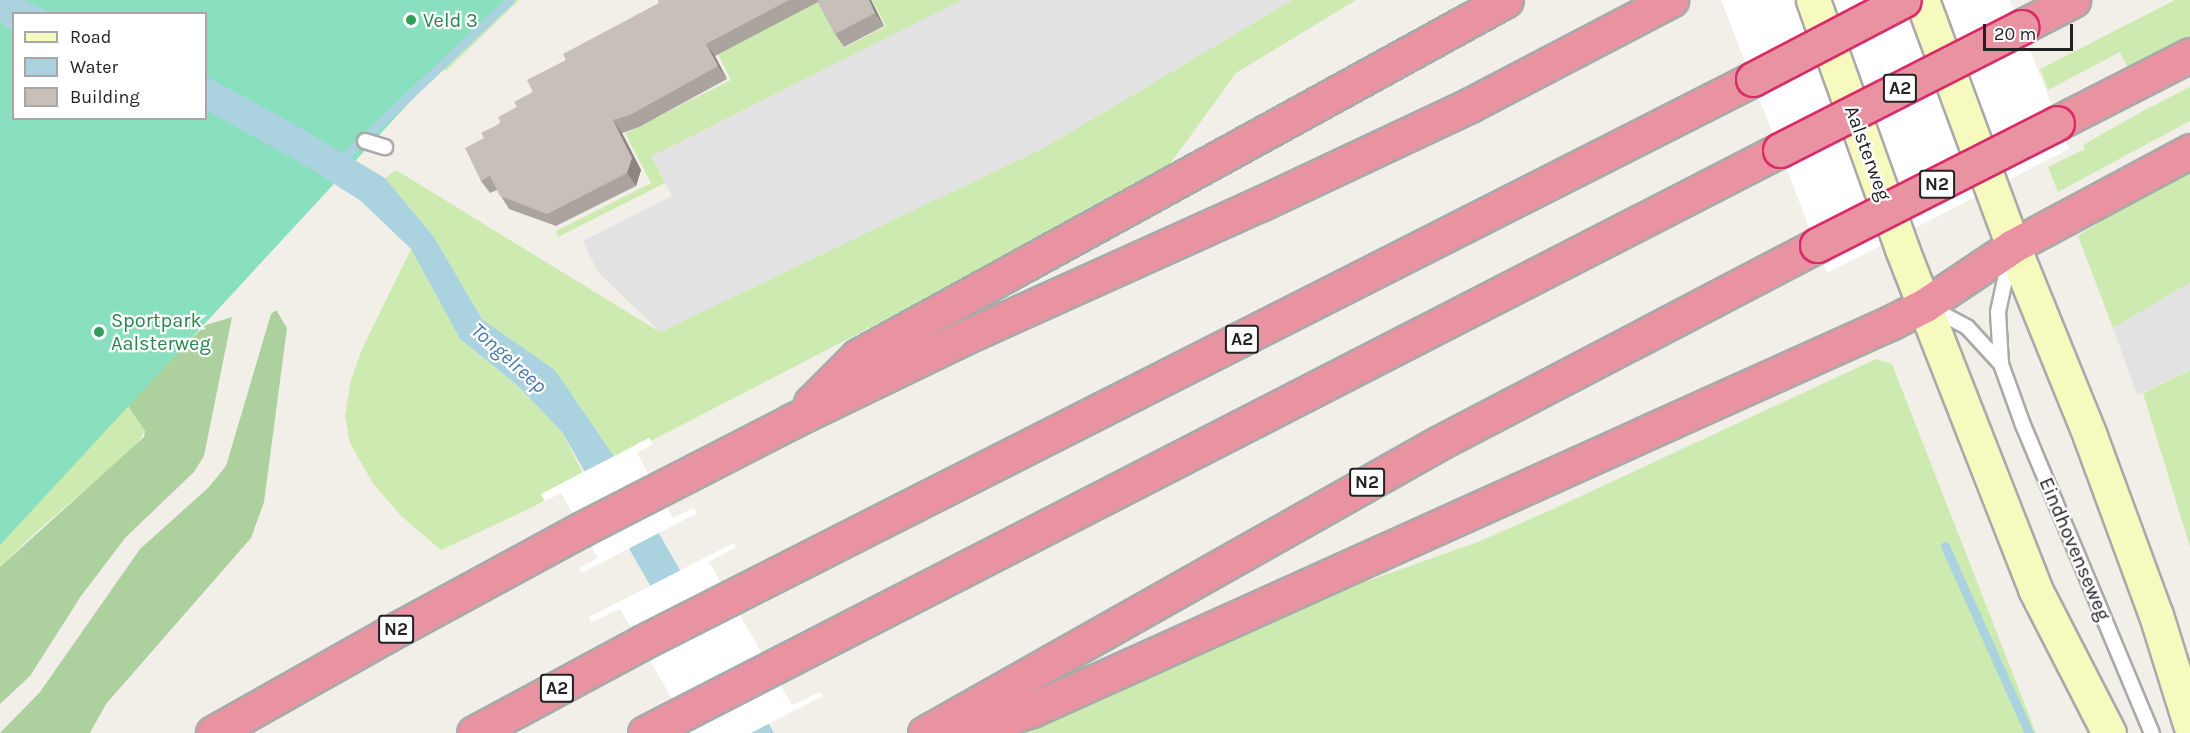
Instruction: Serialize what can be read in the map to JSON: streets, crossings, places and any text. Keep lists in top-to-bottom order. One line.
{"streets":{"highway":["A2","N2"],"main road":["Aalsterweg"],"lane":["Eindhovenseweg"]},"water":["Tongelreep"],"places":["Veld 3","Sportpark Aalsterweg"],"legend":["Road","Water","Building"],"scale_bar":"20 m"}
